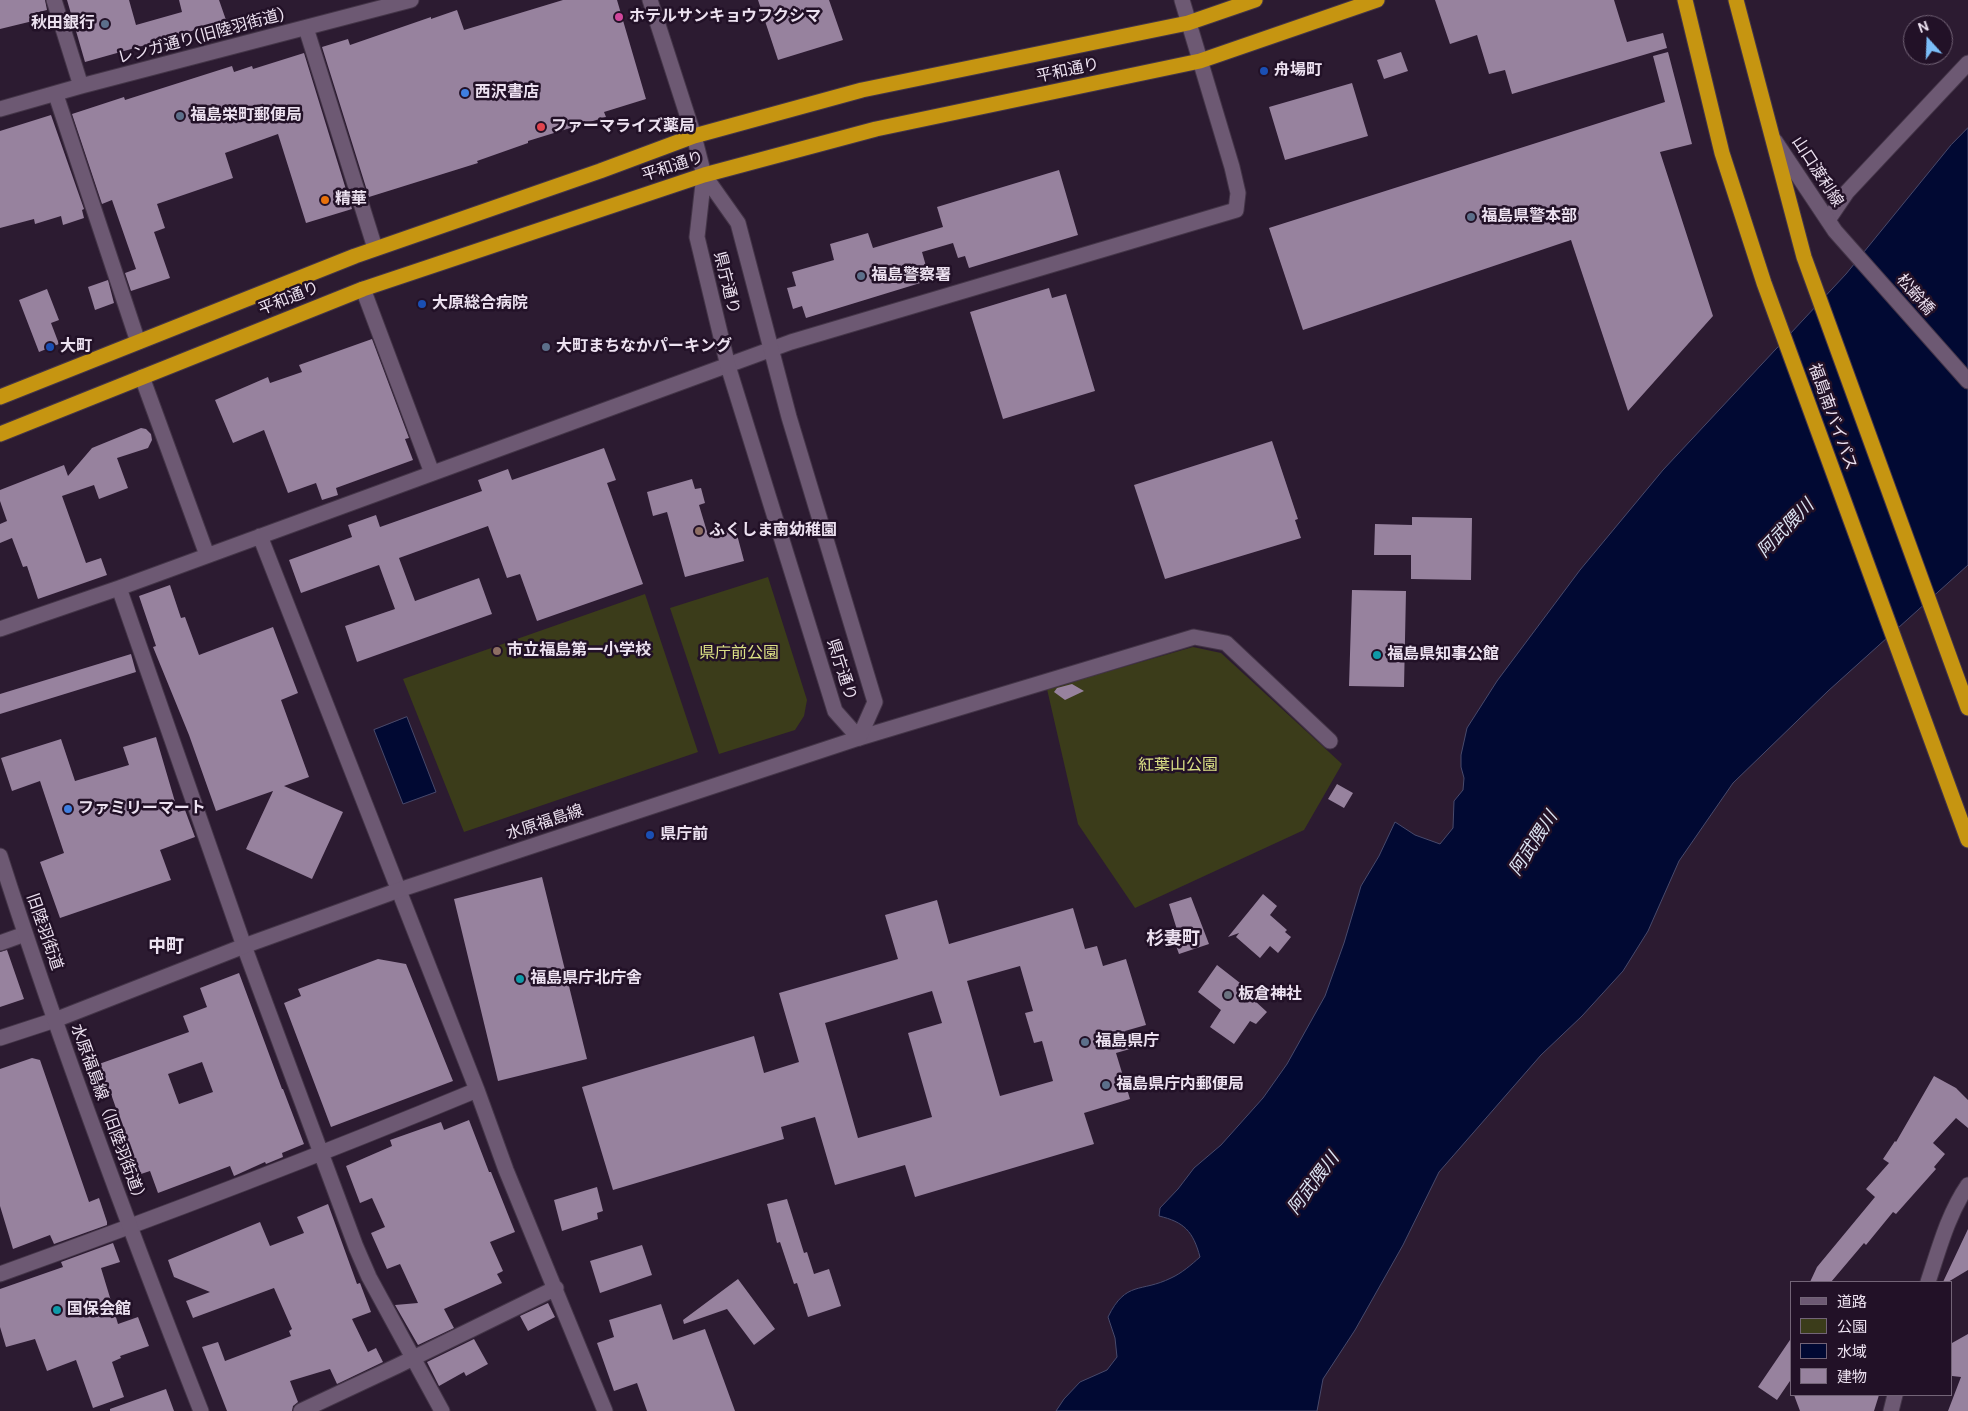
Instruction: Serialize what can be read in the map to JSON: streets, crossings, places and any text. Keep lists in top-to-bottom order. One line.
{"streets":{"highway":["平和通り","福島南バイパス"],"street":["レンガ通り(旧陸羽街道)","山口渡利線","県庁通り","松齢橋","水原福島線","旧陸羽街道","水原福島線（旧陸羽街道）"]},"crossings":[["平和通り","県庁通り"],["山口渡利線","松齢橋"],["山口渡利線","福島南バイパス"],["県庁通り","水原福島線"],["水原福島線","水原福島線（旧陸羽街道）"],["旧陸羽街道","水原福島線（旧陸羽街道）"]],"districts":["杉妻町","中町"],"water":["阿武隈川"],"parks":["県庁前公園","紅葉山公園"],"places":["ホテルサンキョウフクシマ","秋田銀行","舟場町","西沢書店","福島栄町郵便局","ファーマライズ薬局","精華","福島県警本部","福島警察署","大原総合病院","大町","大町まちなかパーキング","ふくしま南幼稚園","市立福島第一小学校","福島県知事公館","ファミリーマート","県庁前","福島県庁北庁舎","板倉神社","福島県庁","福島県庁内郵便局","国保会館"],"legend":["道路","公園","水域","建物"],"north":"top"}
